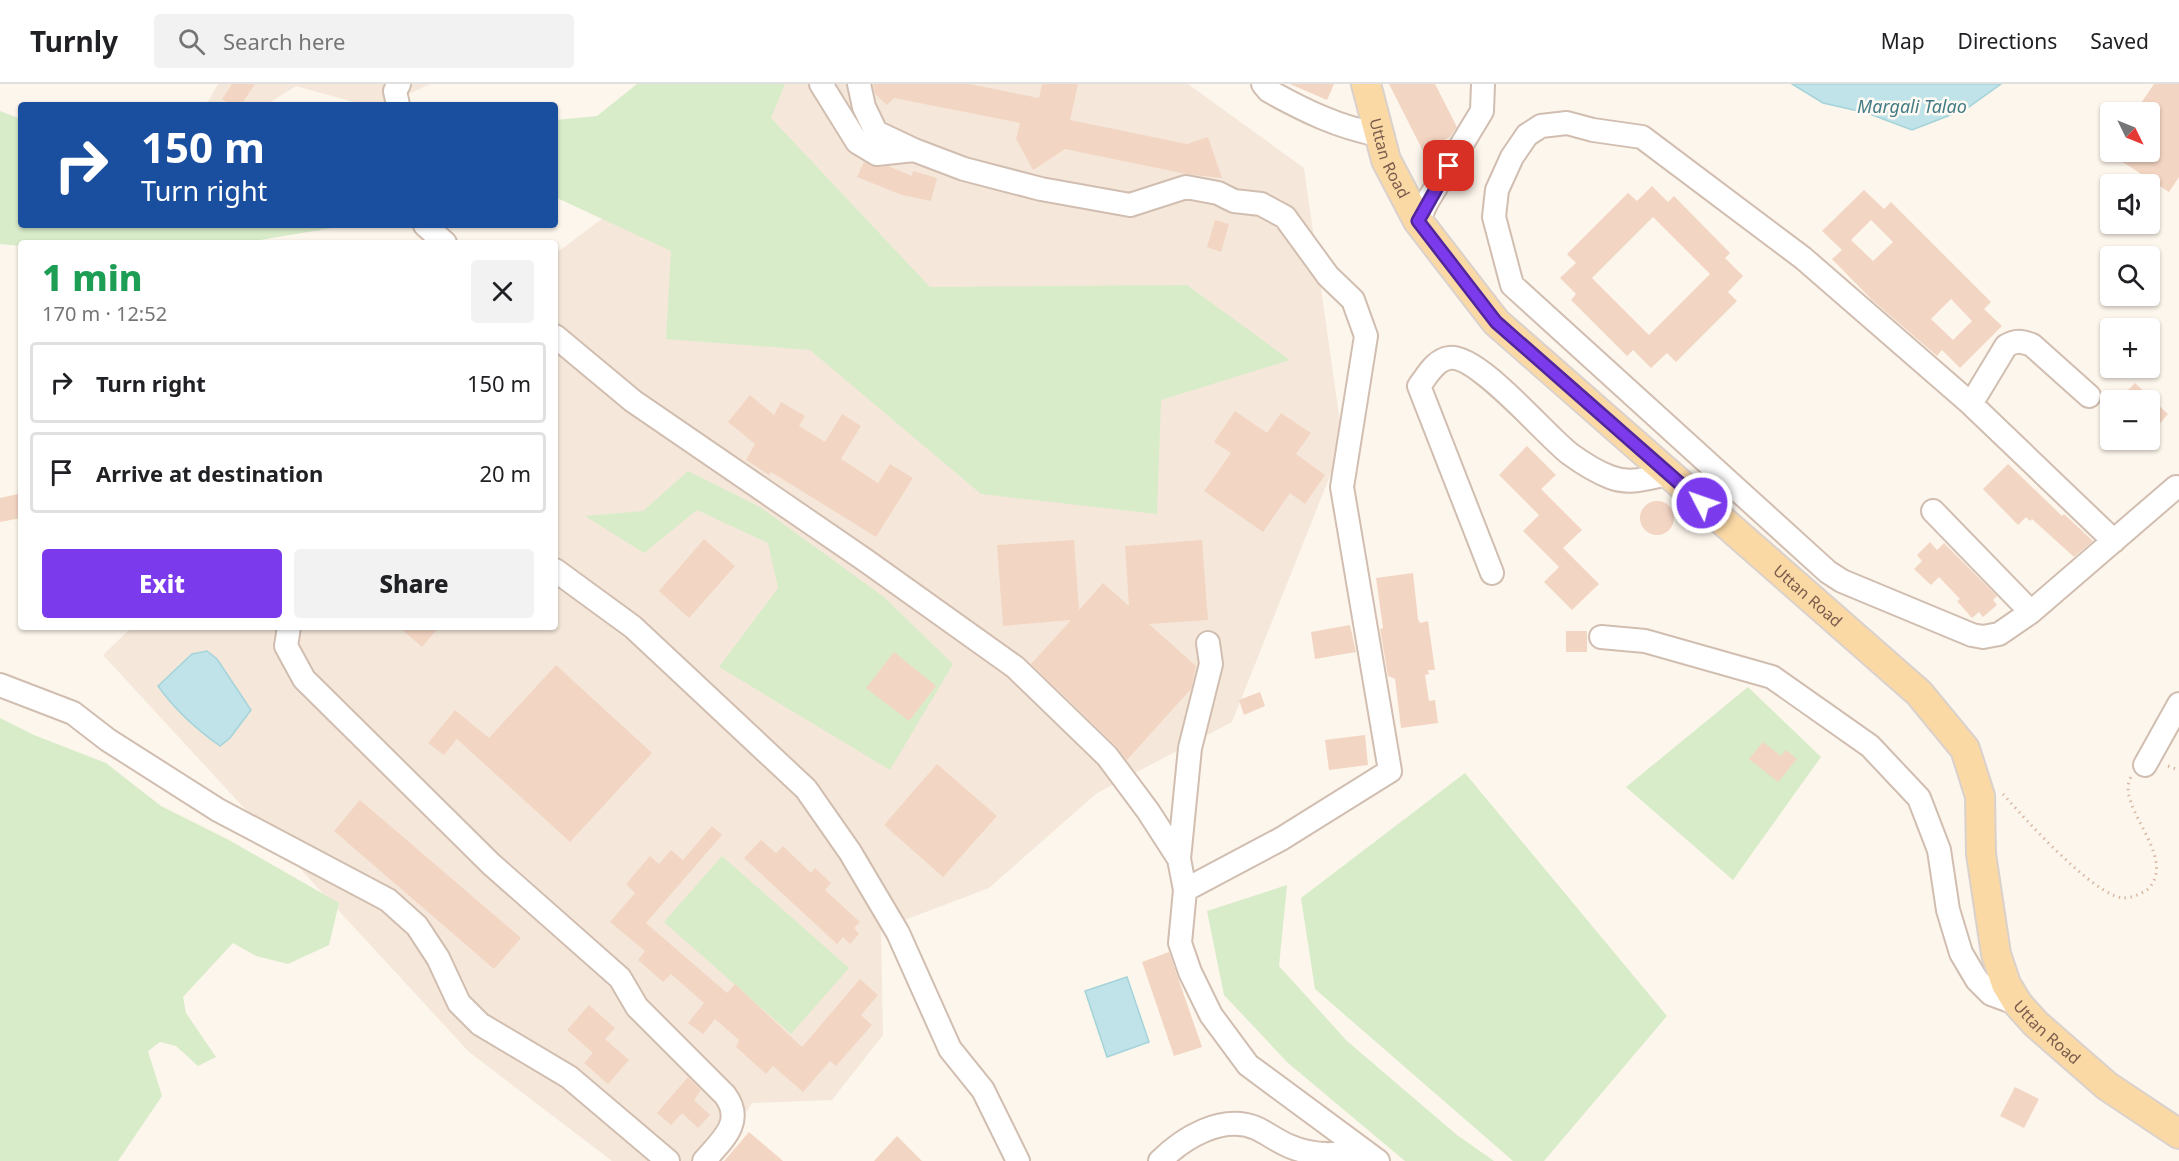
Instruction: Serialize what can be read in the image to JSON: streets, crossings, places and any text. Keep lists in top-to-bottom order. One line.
{"streets":{"main road":["Uttan Road"]},"water":["Margali Talao"],"north":"bottom right","page":{"header":"Turnly","search":"Search here","nav":["Map","Directions","Saved"],"map_buttons":["+","−"],"turn":["150 m","Turn right"],"heading":["1 min","170 m · 12:52"],"list":[{"name":"Turn right","value":"150 m"},{"name":"Arrive at destination","value":"20 m"}],"buttons":["Exit","Share"]}}
